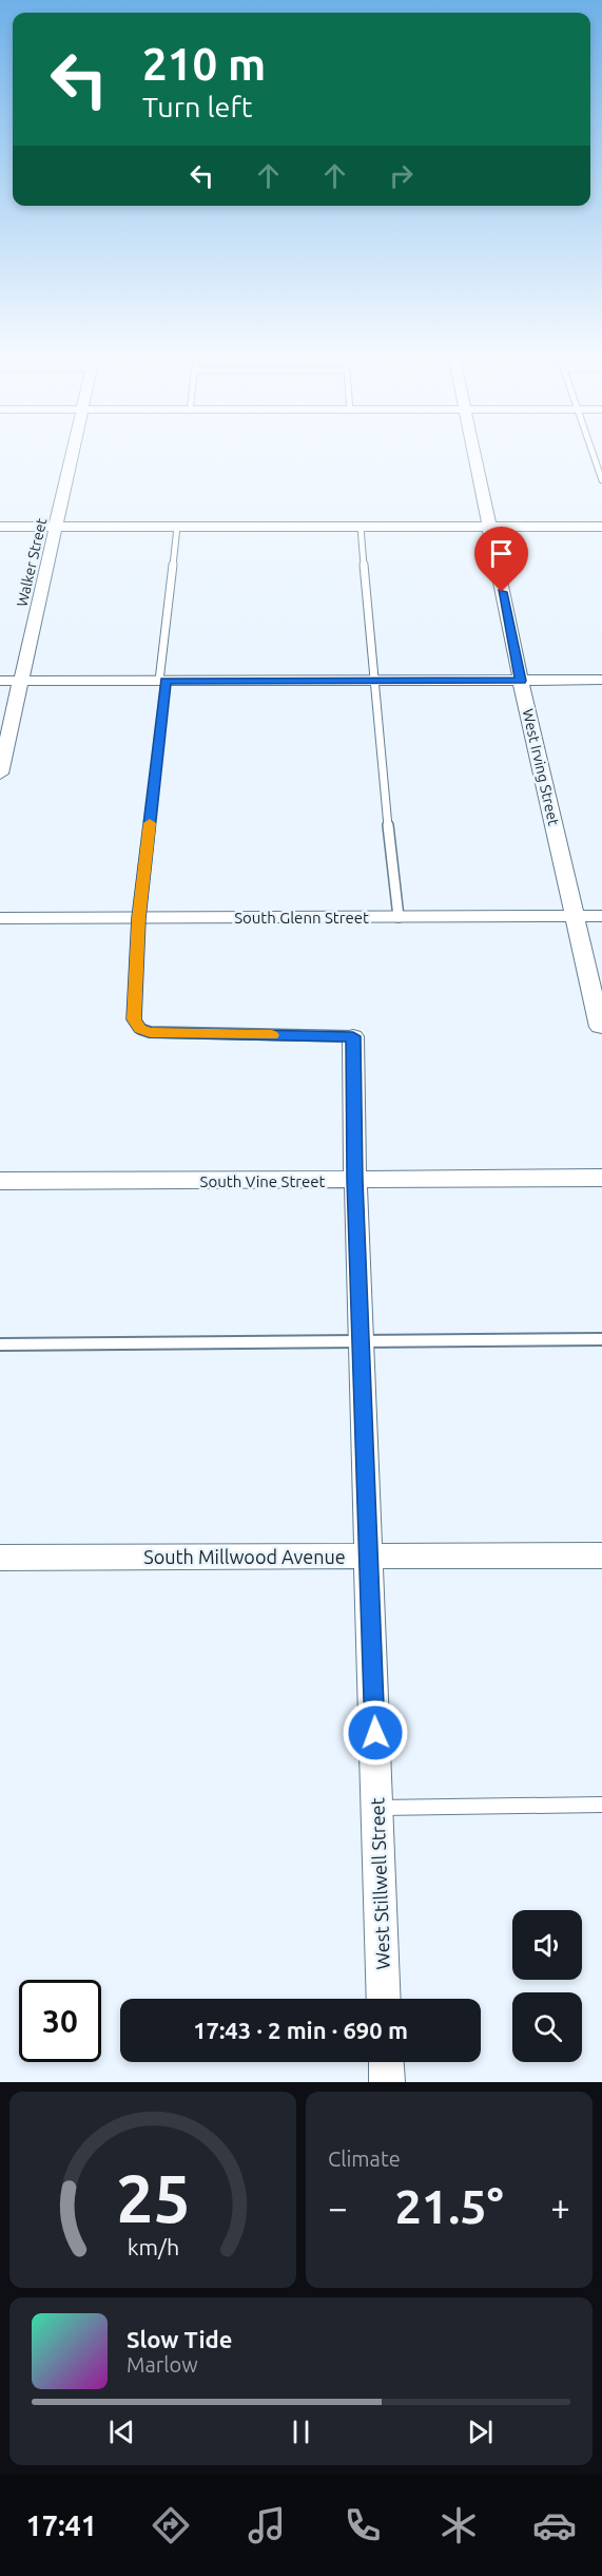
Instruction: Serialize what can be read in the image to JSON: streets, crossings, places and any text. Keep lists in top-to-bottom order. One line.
{"streets":{"street":["Walker Street","West Irving Street","South Glenn Street","South Vine Street","South Millwood Avenue","West Stillwell Street"]},"crossings":[["West Irving Street","South Glenn Street"],["South Vine Street","West Stillwell Street"],["South Millwood Avenue","West Stillwell Street"]],"page":{"turn":["210 m","Turn left"],"limit":"30","trip":"17:43 · 2 min · 690 m","tile":"Climate","heat":["−","21.5°","+"],"song":["Slow Tide","Marlow"],"tabs":"17:41","gauge":["25","km/h"]}}
